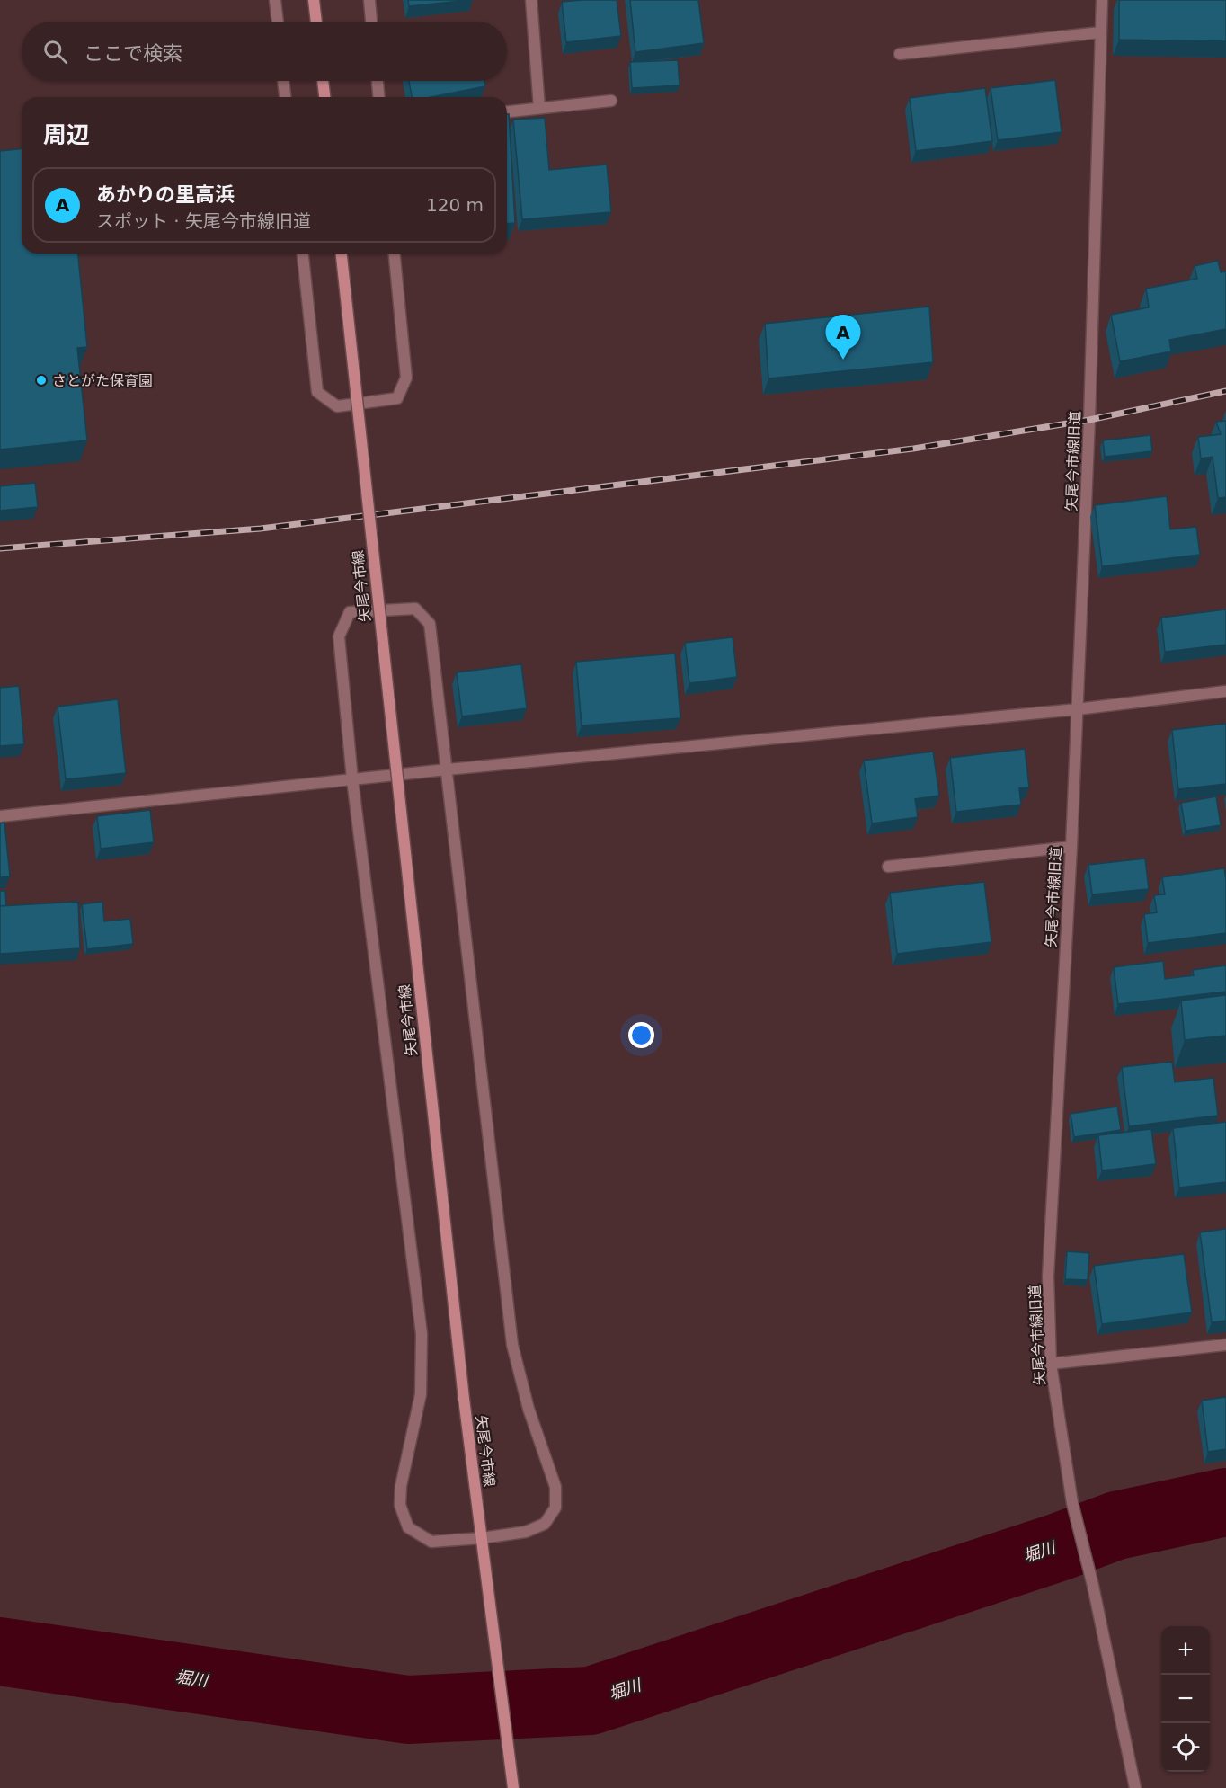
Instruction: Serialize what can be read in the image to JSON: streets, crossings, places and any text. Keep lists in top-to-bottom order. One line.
{"streets":{"main road":["矢尾今市線"],"street":["矢尾今市線旧道"]},"water":["堀川"],"places":["さとがた保育園"],"page":{"search":"ここで検索","heading":"周辺","list":[{"mark":"A","name":"あかりの里高浜","note":"スポット · 矢尾今市線旧道","value":"120 m"}],"pins":"A","map_buttons":["+","−"]}}
